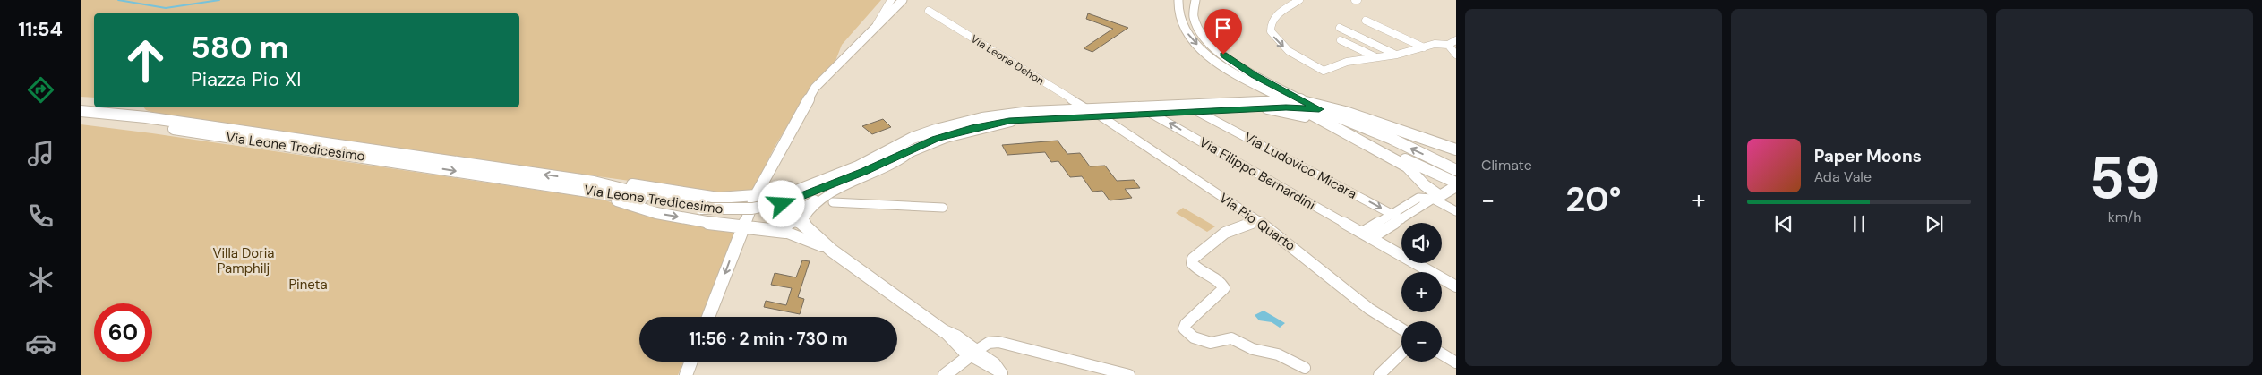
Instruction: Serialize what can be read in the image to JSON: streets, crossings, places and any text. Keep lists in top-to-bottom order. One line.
{"streets":{"main road":["Via Leone Tredicesimo"],"street":["Via Leone Dehon","Via Ludovico Micara","Via Filippo Bernardini","Via Pio Quarto"]},"crossings":[["Via Leone Dehon","Via Leone Tredicesimo"],["Via Leone Tredicesimo","Via Ludovico Micara"],["Via Leone Tredicesimo","Via Filippo Bernardini"],["Via Leone Tredicesimo","Via Pio Quarto"]],"one_way":["Via Ludovico Micara","Via Filippo Bernardini"],"parks":["Villa Doria Pamphilj","Pineta"],"page":{"tabs":"11:54","tile":["Climate",["59","km/h"]],"turn":["580 m","Piazza Pio XI"],"song":["Paper Moons","Ada Vale"],"heat":["−","20°","+"],"map_buttons":["+","−"],"limit":"60","trip":"11:56 · 2 min · 730 m"}}
